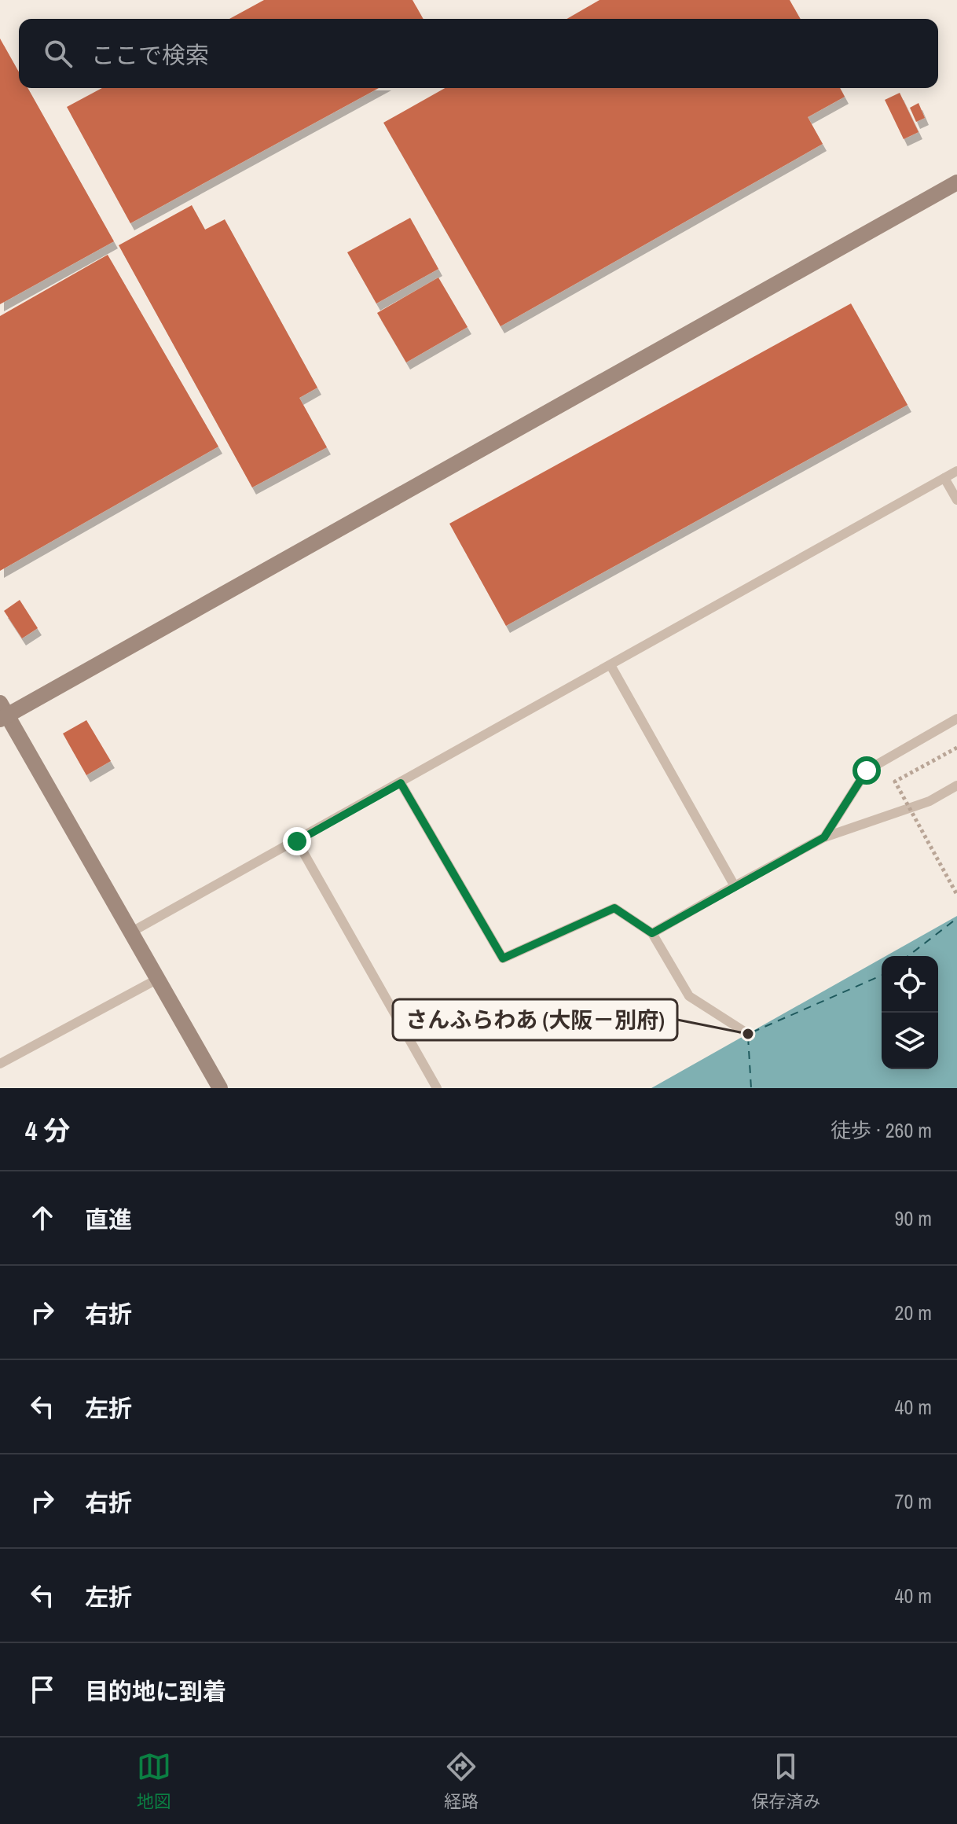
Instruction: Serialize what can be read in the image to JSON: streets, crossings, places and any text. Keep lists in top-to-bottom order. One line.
{"places":["さんふらわあ (大阪－別府)"],"page":{"search":"ここで検索","heading":["4 分","徒歩 · 260 m"],"list":[["直進","90 m"],["右折","20 m"],["左折","40 m"],["右折","70 m"],["左折","40 m"],"目的地に到着"],"nav":["地図","経路","保存済み"]}}
